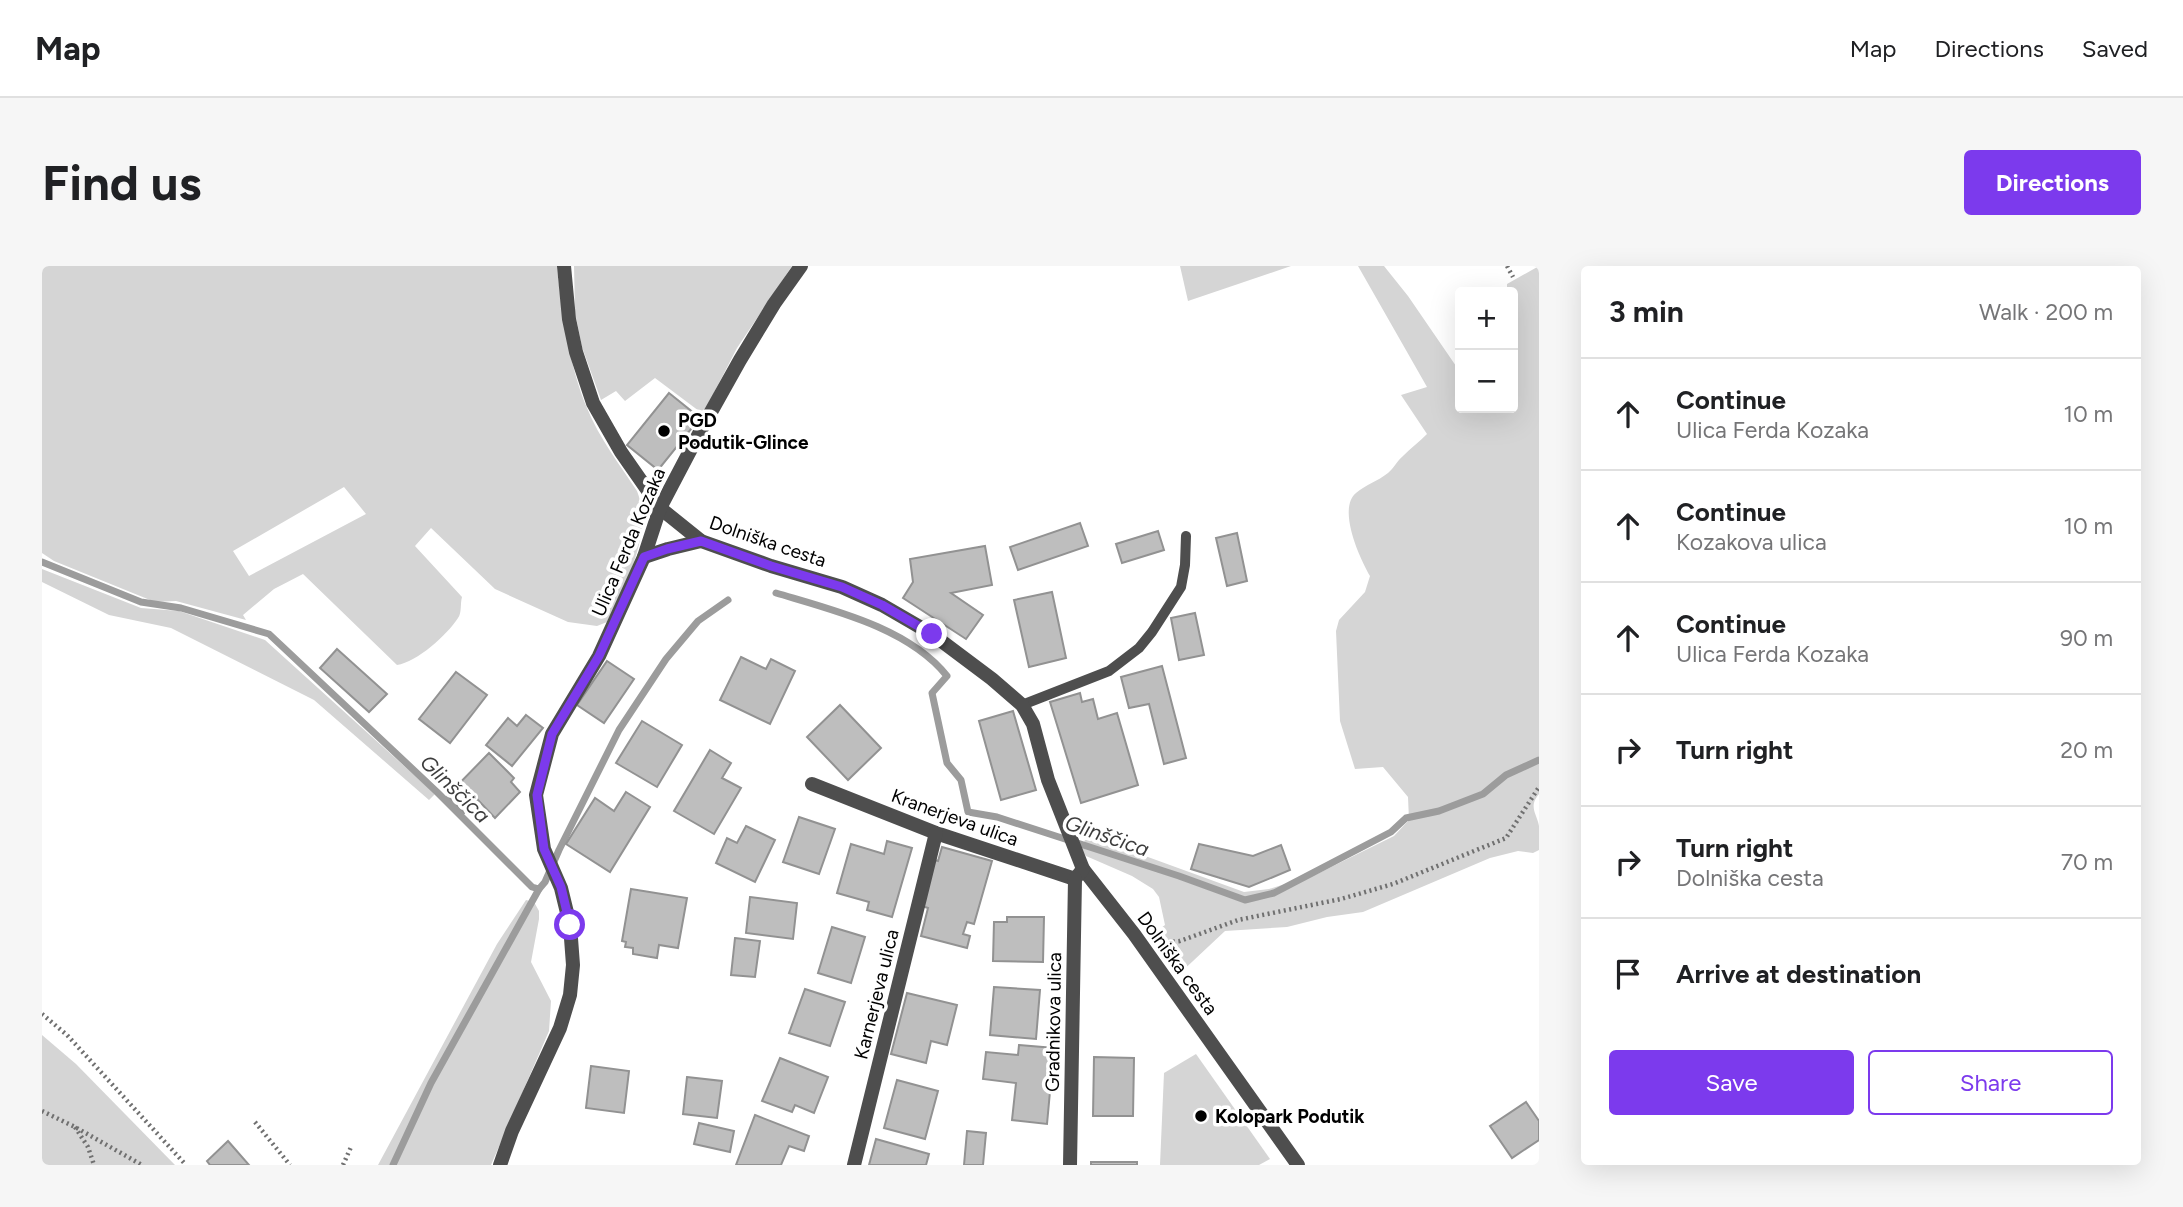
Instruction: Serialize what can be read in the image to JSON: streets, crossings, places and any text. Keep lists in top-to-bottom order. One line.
{"streets":{"street":["Dolniška cesta","Ulica Ferda Kozaka","Kranerjeva ulica","Karnerjeva ulica","Gradnikova ulica"]},"crossings":[["Dolniška cesta","Ulica Ferda Kozaka"],["Dolniška cesta","Kranerjeva ulica"],["Dolniška cesta","Gradnikova ulica"],["Kranerjeva ulica","Karnerjeva ulica"],["Kranerjeva ulica","Gradnikova ulica"]],"water":["Glinščica"],"places":["PGD Podutik-Glince","Kolopark Podutik"],"page":{"header":"Map","nav":["Map","Directions","Saved"],"buttons":["Directions",["Save","Share"]],"title":"Find us","heading":["3 min","Walk · 200 m"],"map_buttons":["+","−"],"list":[["Continue","Ulica Ferda Kozaka","10 m"],["Continue","Kozakova ulica","10 m"],["Continue","Ulica Ferda Kozaka","90 m"],["Turn right","20 m"],["Turn right","Dolniška cesta","70 m"],"Arrive at destination"]}}
